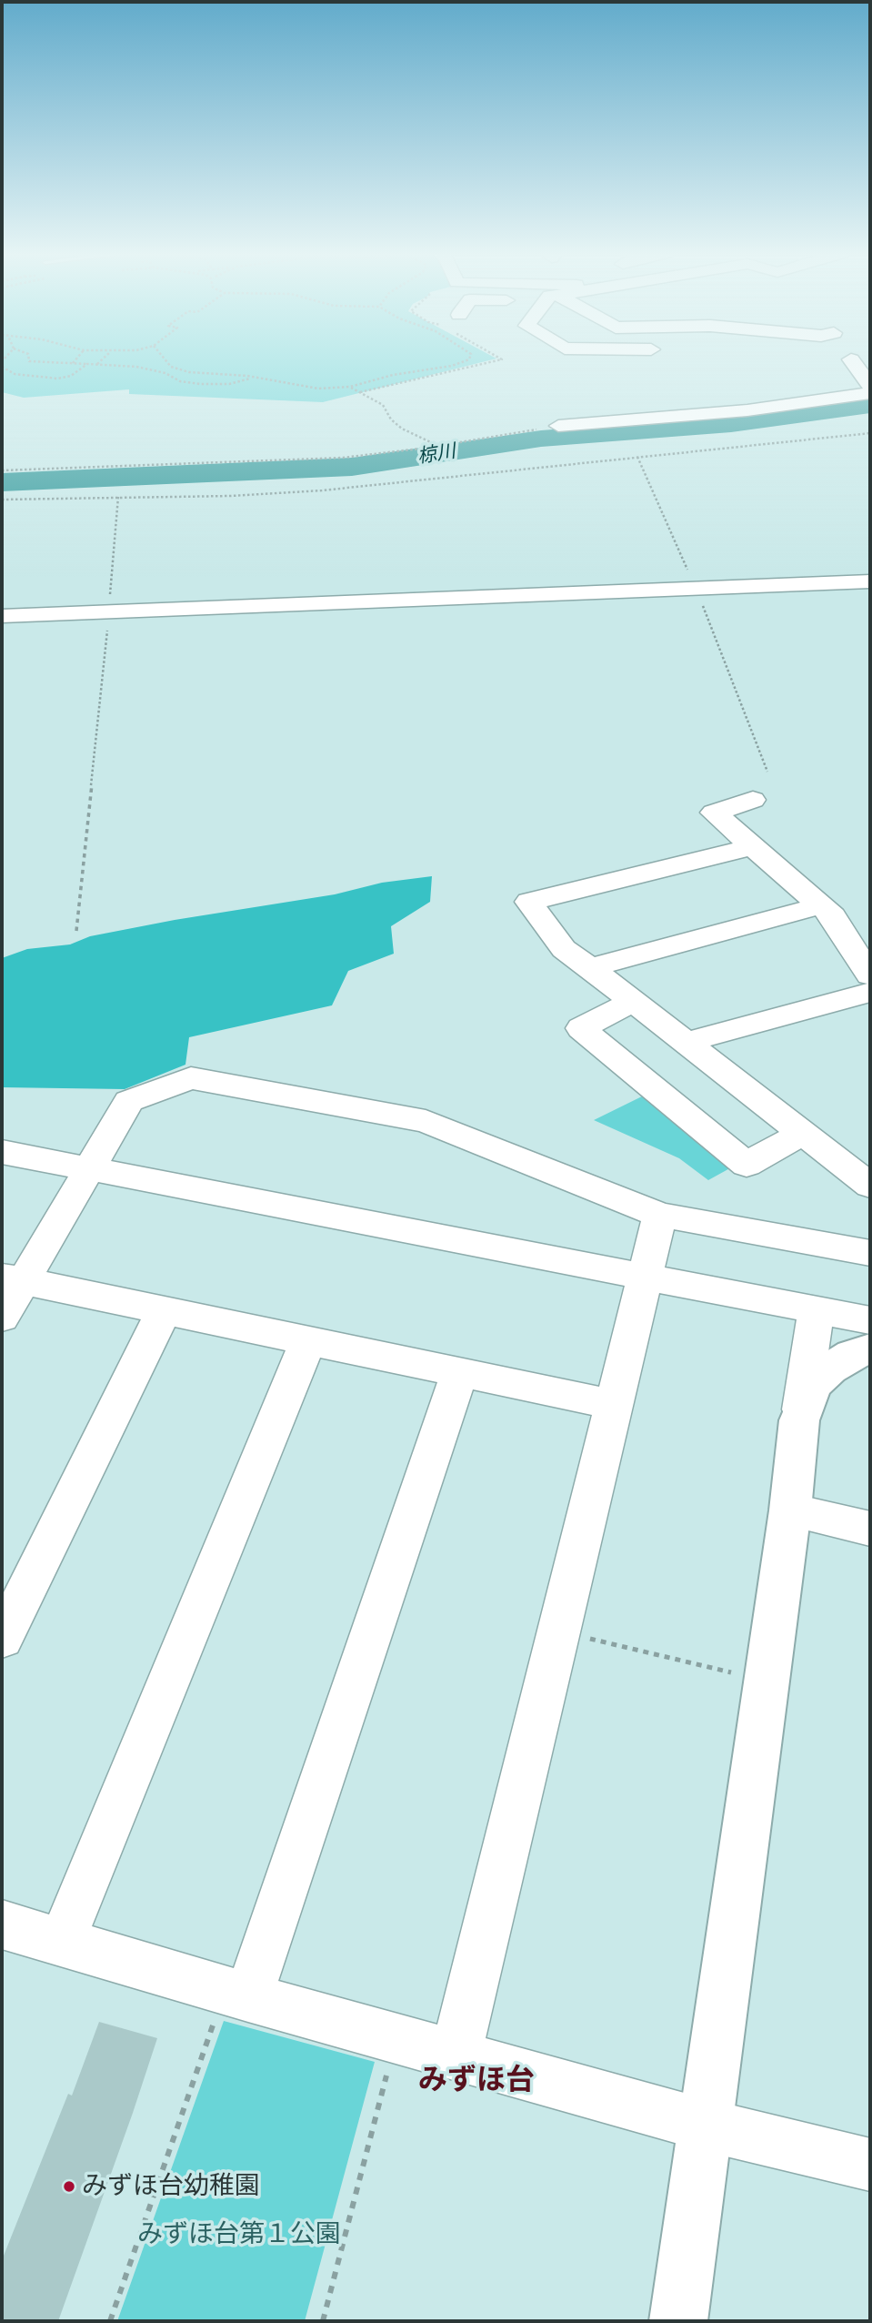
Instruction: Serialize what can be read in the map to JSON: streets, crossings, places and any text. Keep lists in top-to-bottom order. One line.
{"districts":["みずほ台"],"water":["椋川"],"parks":["みずほ台第１公園"],"places":["みずほ台幼稚園"]}
